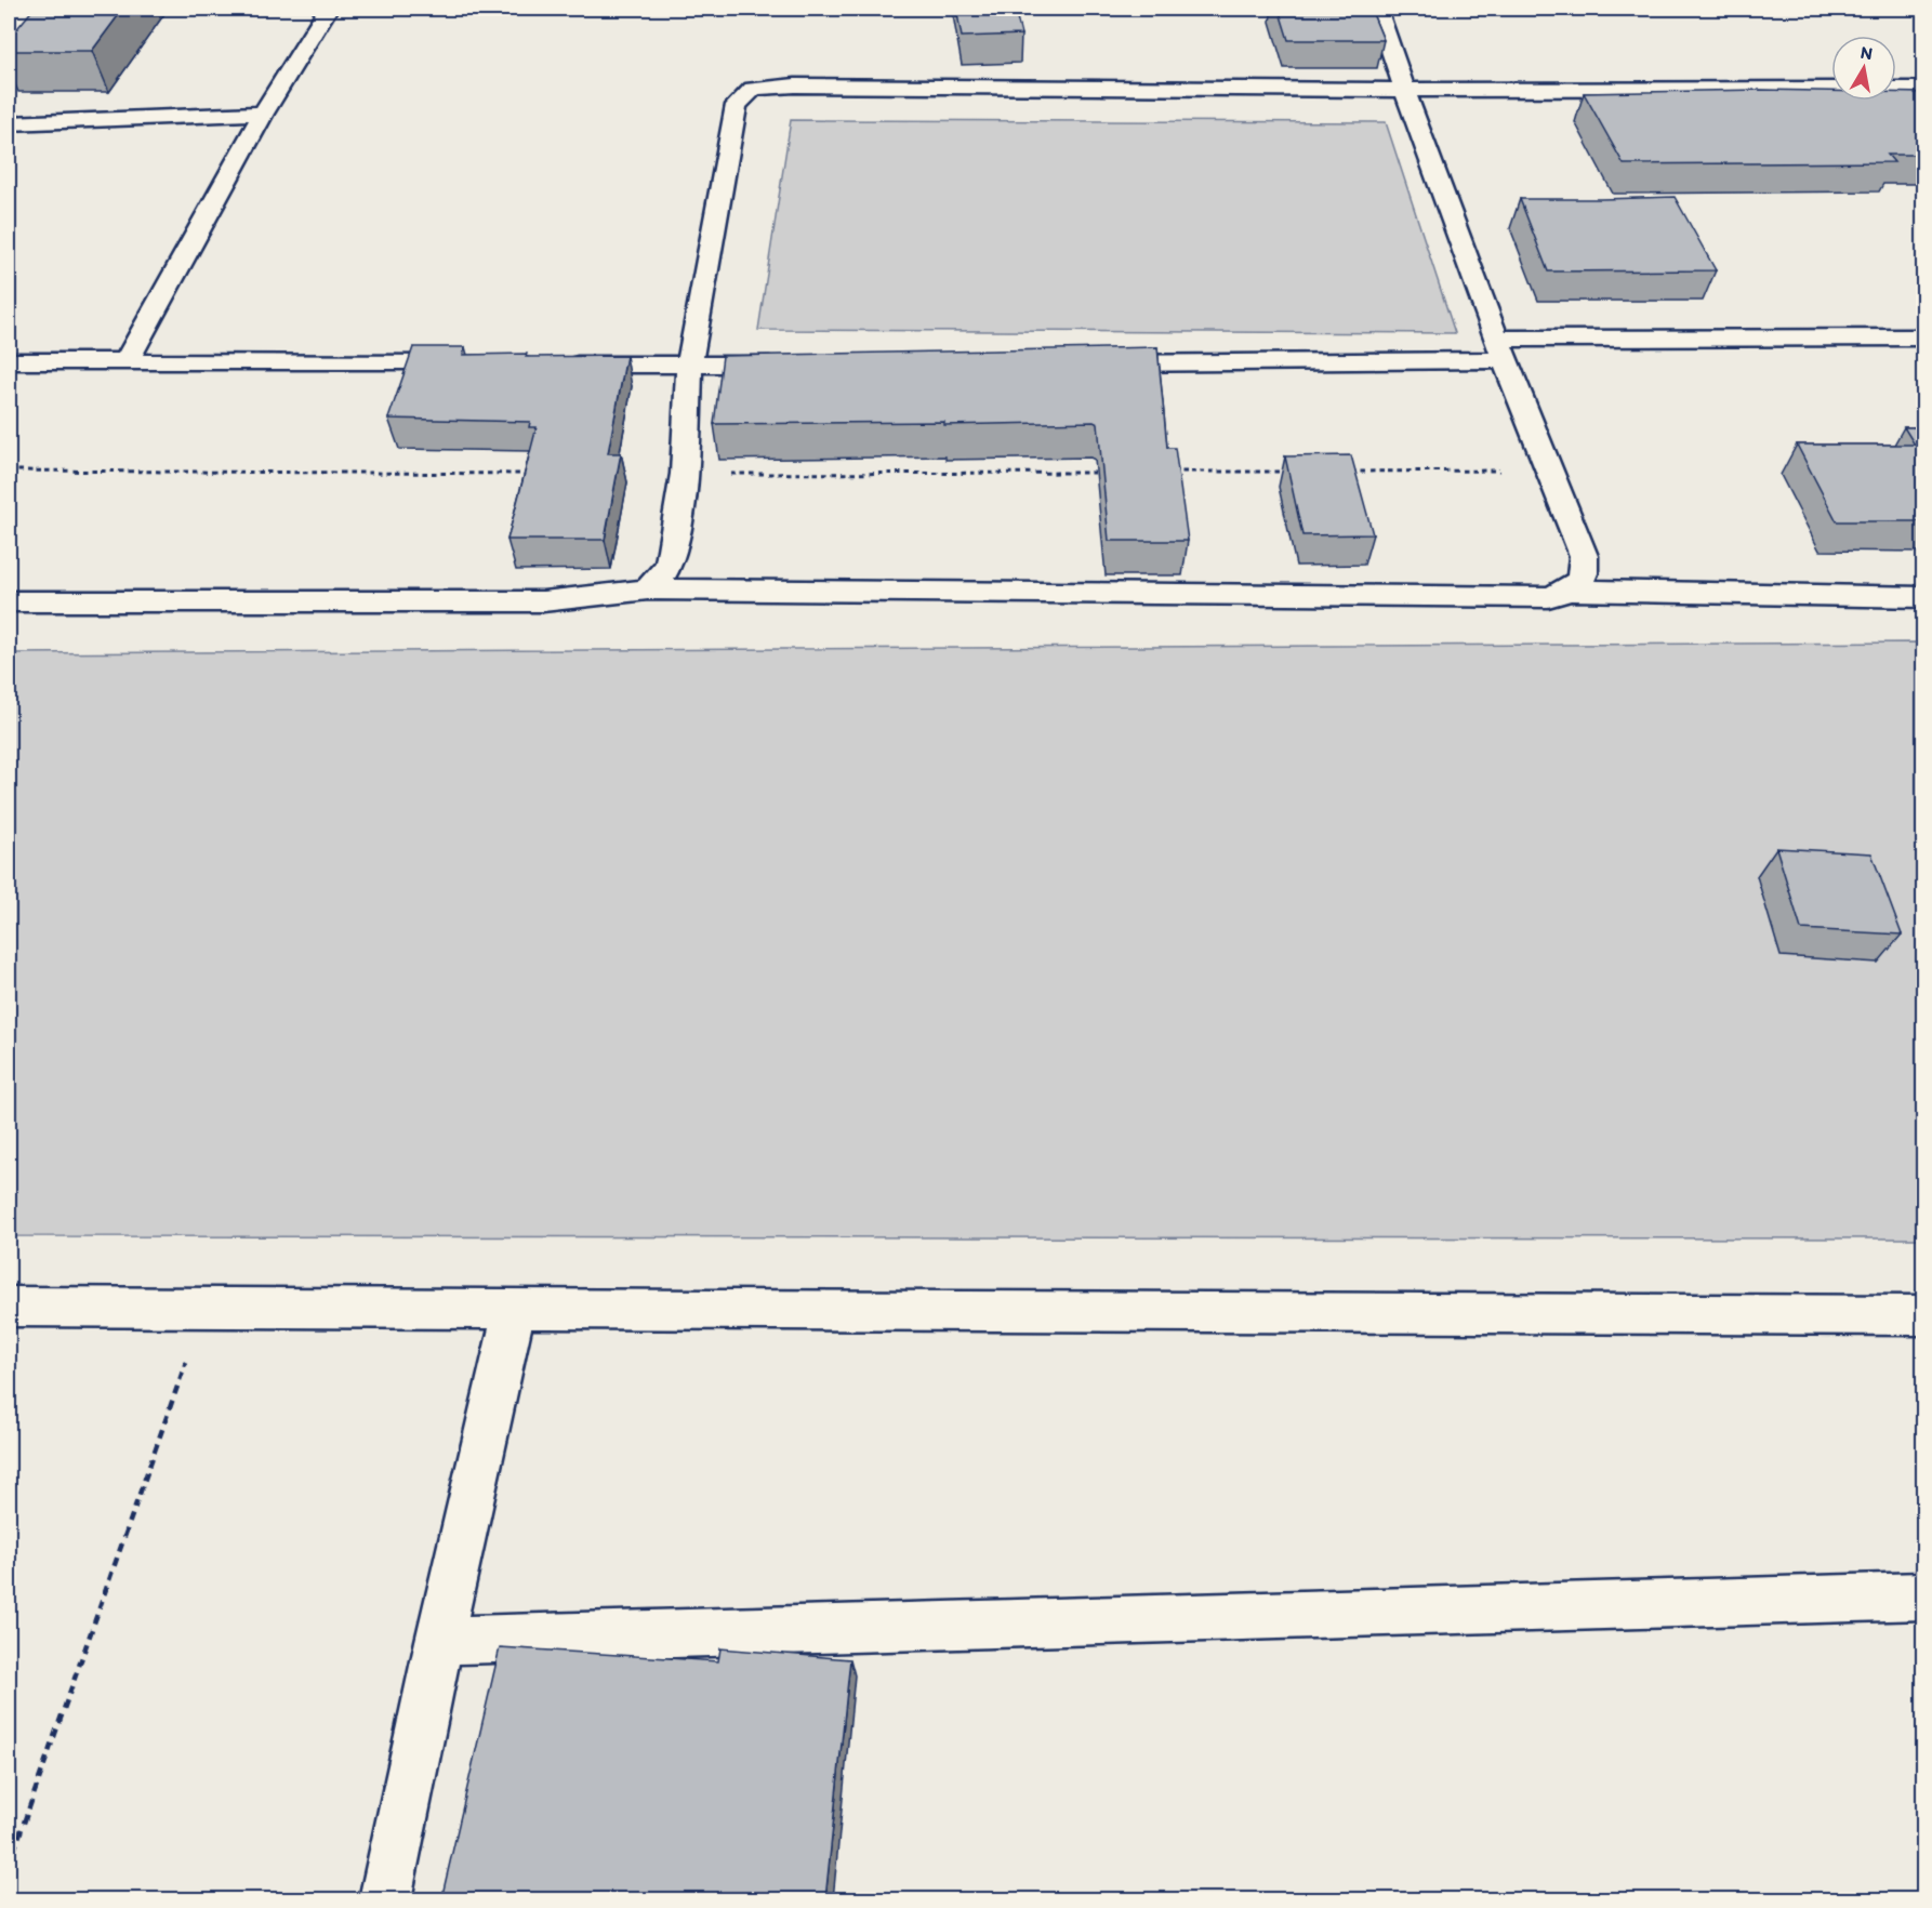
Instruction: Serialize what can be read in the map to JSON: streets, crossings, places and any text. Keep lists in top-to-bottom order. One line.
{"north":"top"}
